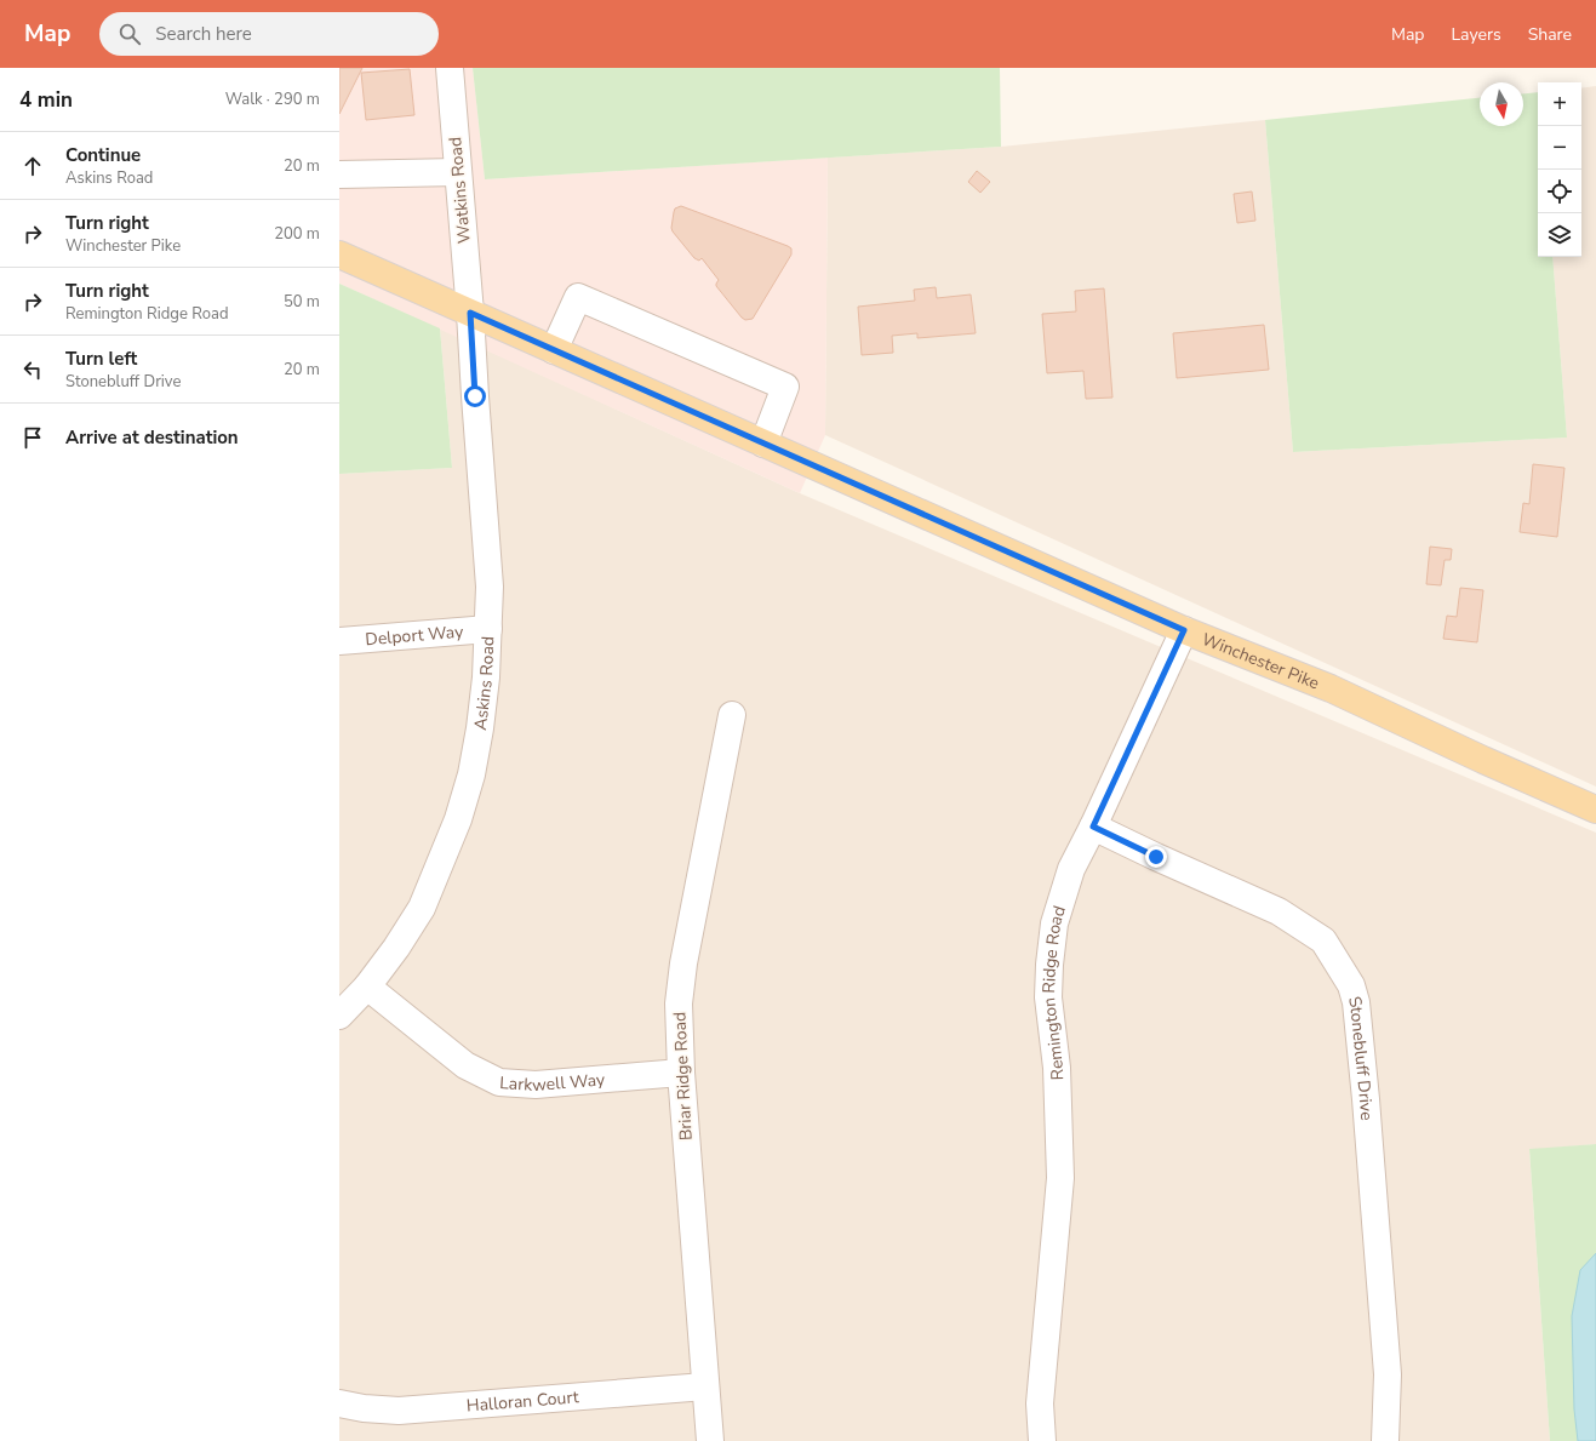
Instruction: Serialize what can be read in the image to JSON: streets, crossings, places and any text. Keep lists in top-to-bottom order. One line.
{"streets":{"main road":["Winchester Pike"],"street":["Watkins Road","Delport Way","Askins Road","Remington Ridge Road","Stonebluff Drive","Briar Ridge Road","Larkwell Way","Halloran Court"]},"crossings":[["Watkins Road","Winchester Pike"],["Watkins Road","Askins Road"],["Delport Way","Askins Road"],["Winchester Pike","Askins Road"],["Winchester Pike","Remington Ridge Road"],["Askins Road","Larkwell Way"],["Remington Ridge Road","Stonebluff Drive"],["Briar Ridge Road","Larkwell Way"],["Briar Ridge Road","Halloran Court"]],"north":"bottom","page":{"header":"Map","search":"Search here","nav":["Map","Layers","Share"],"heading":["4 min","Walk · 290 m"],"map_buttons":["+","−"],"list":[["Continue","Askins Road","20 m"],["Turn right","Winchester Pike","200 m"],["Turn right","Remington Ridge Road","50 m"],["Turn left","Stonebluff Drive","20 m"],"Arrive at destination"]}}
